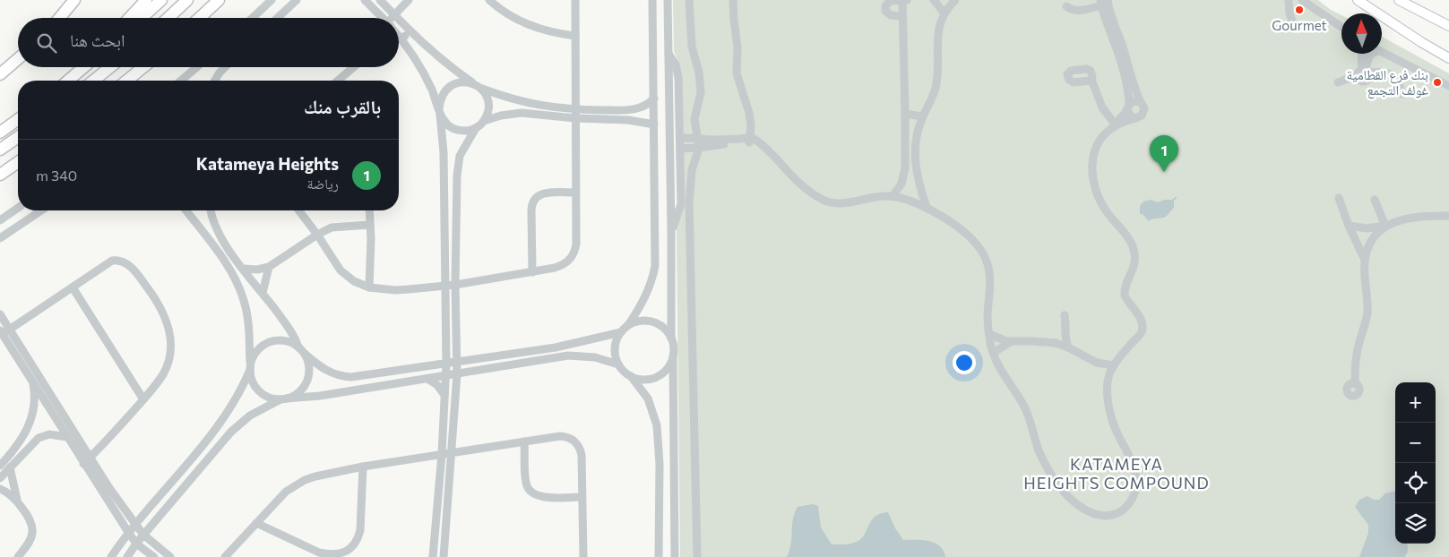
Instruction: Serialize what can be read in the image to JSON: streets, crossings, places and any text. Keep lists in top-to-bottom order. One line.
{"districts":["KATAMEYA HEIGHTS COMPOUND"],"places":["Gourmet","بنك فرع القطامية غولف التجمع"],"north":"top","page":{"search":"ابحث هنا","heading":"بالقرب منك","pins":"1","list":[{"mark":"1","name":"Katameya Heights","note":"رياضة","value":"340 m"}],"map_buttons":["+","−"]}}
